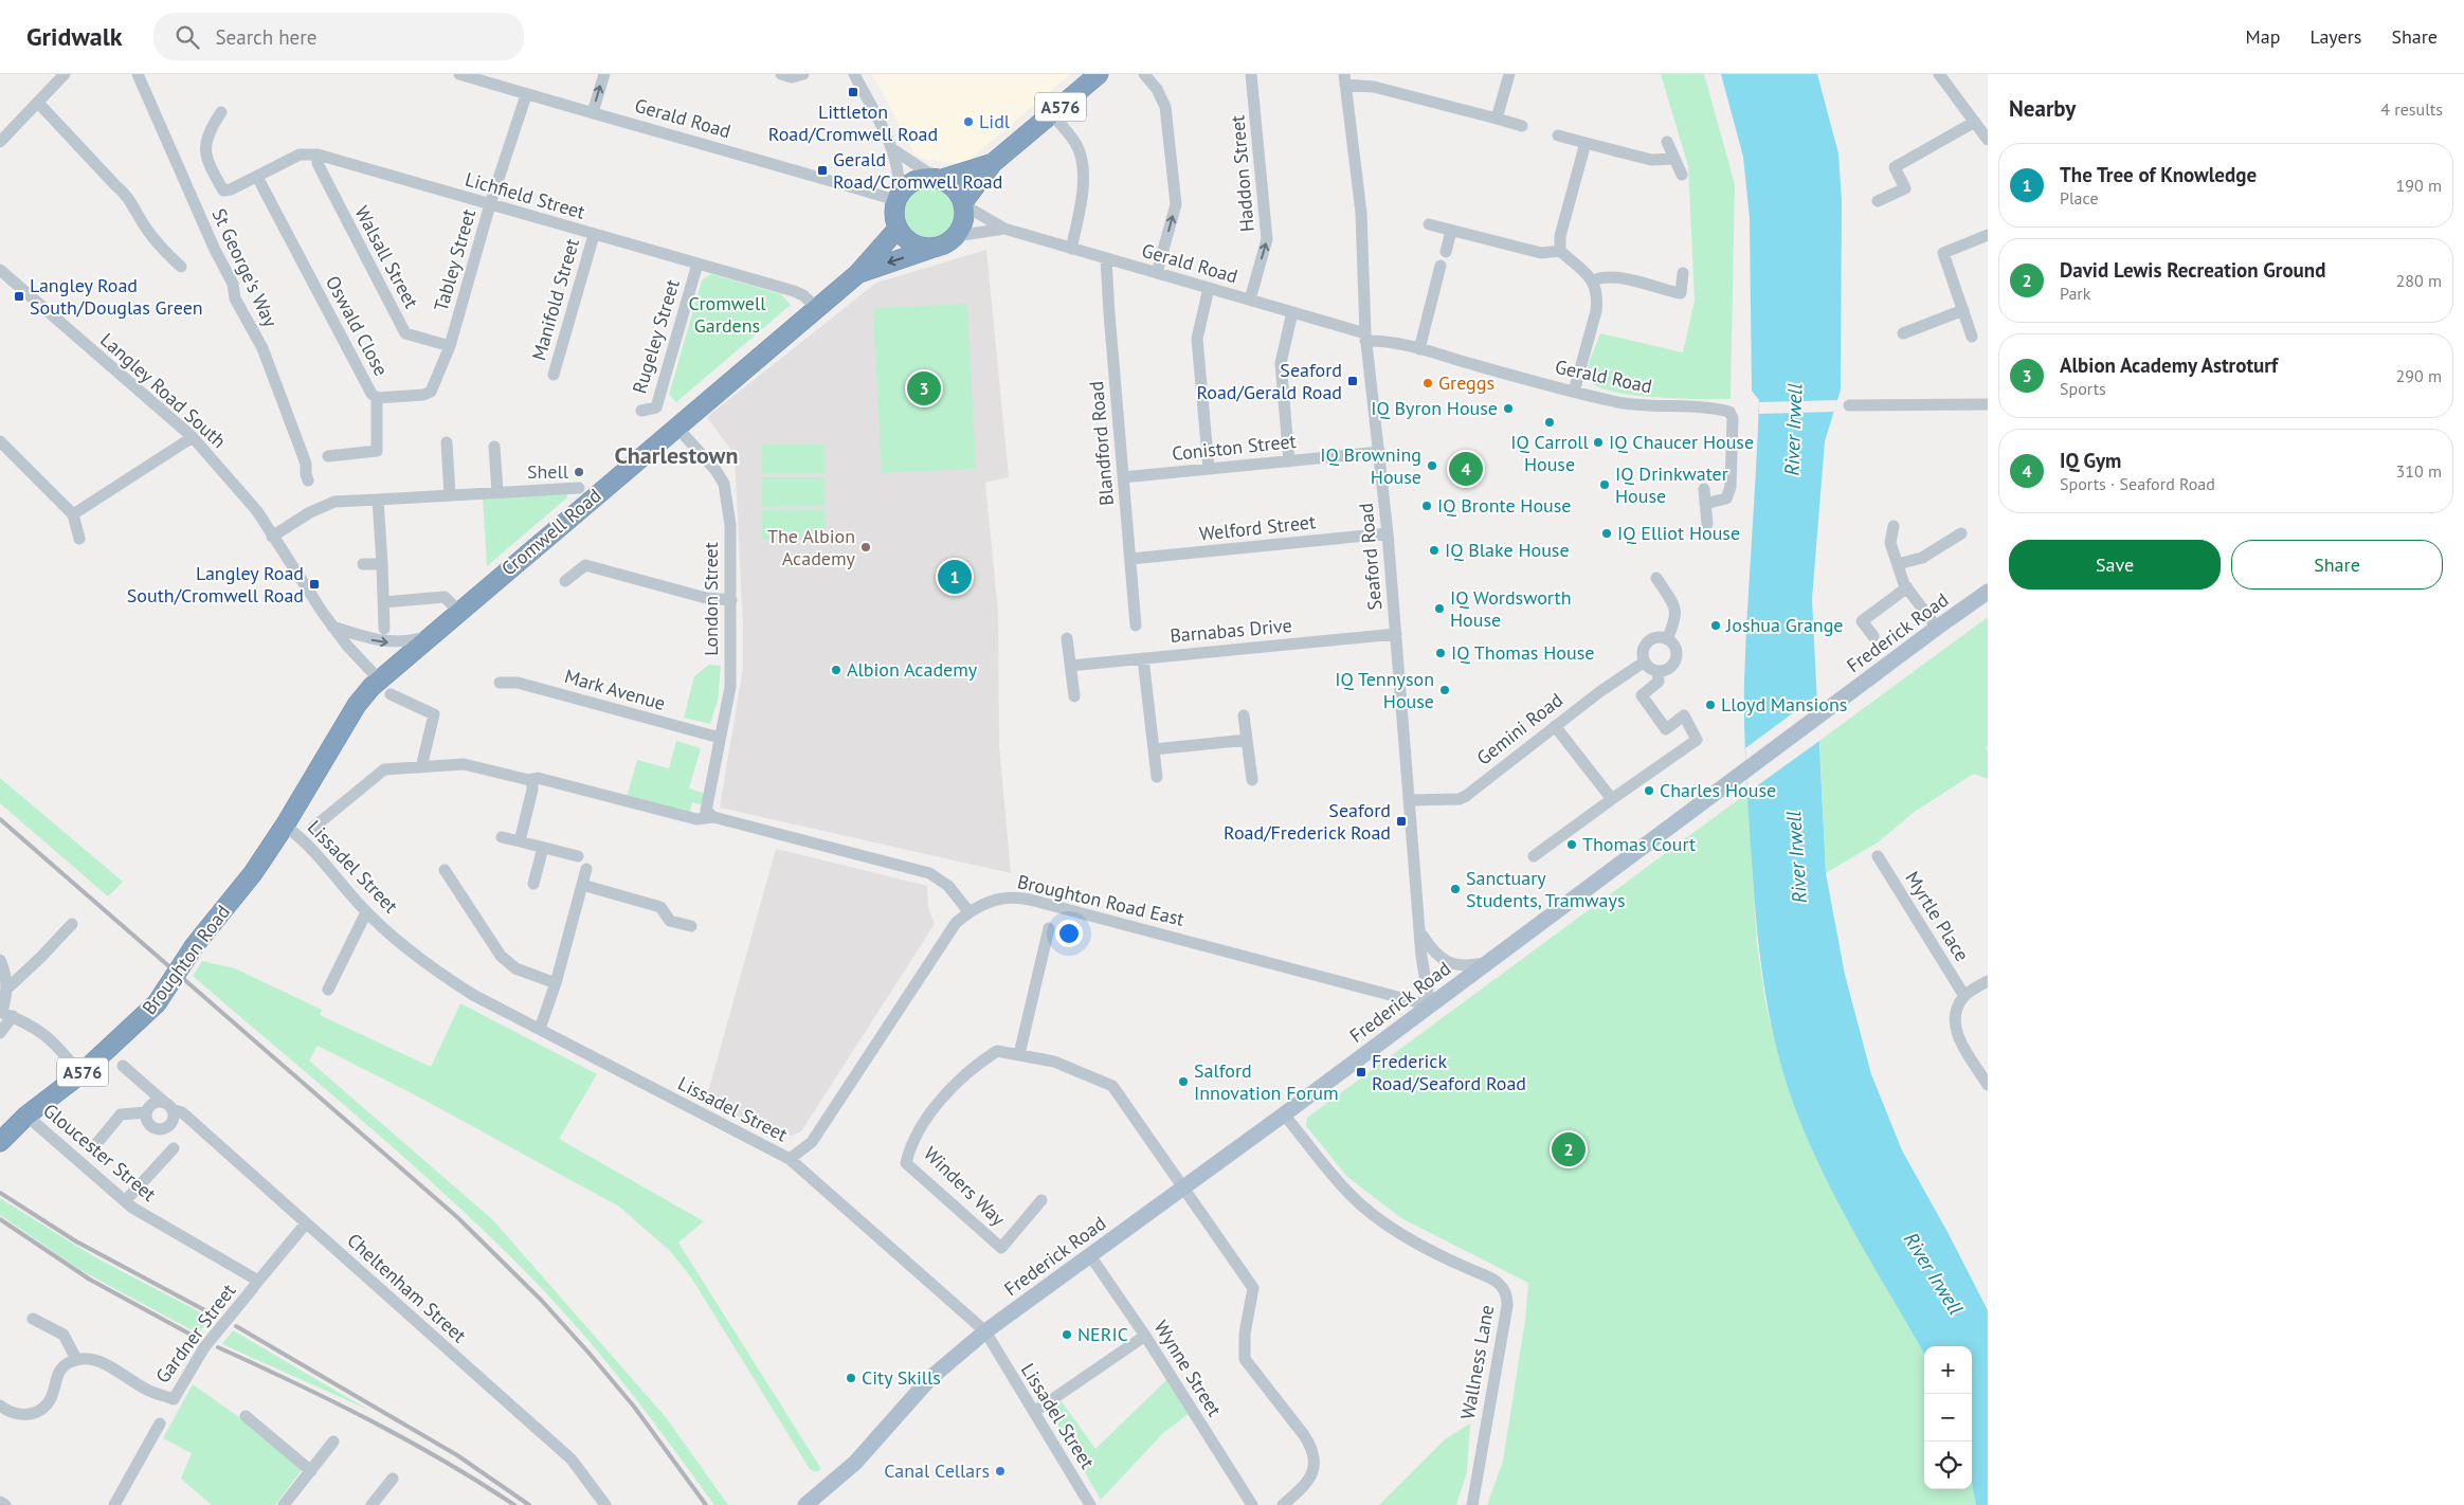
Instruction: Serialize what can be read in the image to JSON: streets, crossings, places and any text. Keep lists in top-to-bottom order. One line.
{"streets":{"highway":["A576","Cromwell Road","Broughton Road"],"main road":["Frederick Road"],"street":["Gerald Road","Haddon Street","Lichfield Street","Walsall Street","Tabley Street","St George's Way","Manifold Street","Oswald Close","Rugeley Street","Langley Road South","Blandford Road","Coniston Street","Welford Street","Seaford Road","London Street","Barnabas Drive","Mark Avenue","Gemini Road","Lissadel Street","Broughton Road East","Myrtle Place","Gloucester Street","Winders Way","Cheltenham Street","Gardner Street","Wallness Lane","Wynne Street"]},"crossings":[["A576","Gerald Road"],["A576","Cromwell Road"],["Gerald Road","Haddon Street"],["Gerald Road","Tabley Street"],["Gerald Road","Blandford Road"],["Gerald Road","Cromwell Road"],["Gerald Road","Seaford Road"],["Lichfield Street","Walsall Street"],["Lichfield Street","Tabley Street"],["Lichfield Street","Manifold Street"],["Lichfield Street","Oswald Close"],["Lichfield Street","Rugeley Street"],["Lichfield Street","Cromwell Road"],["Walsall Street","Tabley Street"],["Walsall Street","Oswald Close"],["Tabley Street","Oswald Close"],["Langley Road South","Cromwell Road"],["Blandford Road","Coniston Street"],["Blandford Road","Welford Street"],["Coniston Street","Seaford Road"],["Welford Street","Seaford Road"],["Cromwell Road","London Street"],["Cromwell Road","Lissadel Street"],["Cromwell Road","Broughton Road"],["Seaford Road","Barnabas Drive"],["Seaford Road","Frederick Road"],["Seaford Road","Gemini Road"],["Seaford Road","Broughton Road East"],["London Street","Mark Avenue"],["Frederick Road","Lissadel Street"],["Frederick Road","Broughton Road East"],["Frederick Road","Winders Way"],["Frederick Road","Wallness Lane"],["Frederick Road","Wynne Street"],["Lissadel Street","Broughton Road East"],["Lissadel Street","Broughton Road"],["Broughton Road","Gloucester Street"],["Gloucester Street","Gardner Street"],["Cheltenham Street","Gardner Street"]],"districts":["Charlestown"],"water":["River Irwell"],"parks":["Cromwell Gardens"],"places":{"transit":["Littleton Road/Cromwell Road","Gerald Road/Cromwell Road","Langley Road South/Douglas Green","Seaford Road/Gerald Road","Langley Road South/Cromwell Road","Seaford Road/Frederick Road","Frederick Road/Seaford Road"],"other":["Lidl","Greggs","IQ Byron House","IQ Carroll House","IQ Chaucer House","IQ Browning House","Shell","IQ Drinkwater House","IQ Bronte House","IQ Elliot House","The Albion Academy","IQ Blake House","IQ Wordsworth House","Joshua Grange","IQ Thomas House","Albion Academy","IQ Tennyson House","Lloyd Mansions","Charles House","Thomas Court","Sanctuary Students, Tramways","Salford Innovation Forum","NERIC","City Skills","Canal Cellars"]},"page":{"header":"Gridwalk","search":"Search here","nav":["Map","Layers","Share"],"heading":["Nearby","4 results"],"list":[{"mark":"1","name":"The Tree of Knowledge","note":"Place","value":"190 m"},{"mark":"2","name":"David Lewis Recreation Ground","note":"Park","value":"280 m"},{"mark":"3","name":"Albion Academy Astroturf","note":"Sports","value":"290 m"},{"mark":"4","name":"IQ Gym","note":"Sports · Seaford Road","value":"310 m"}],"pins":["3","4","1","2"],"buttons":["Save","Share"],"map_buttons":["+","−"]}}
